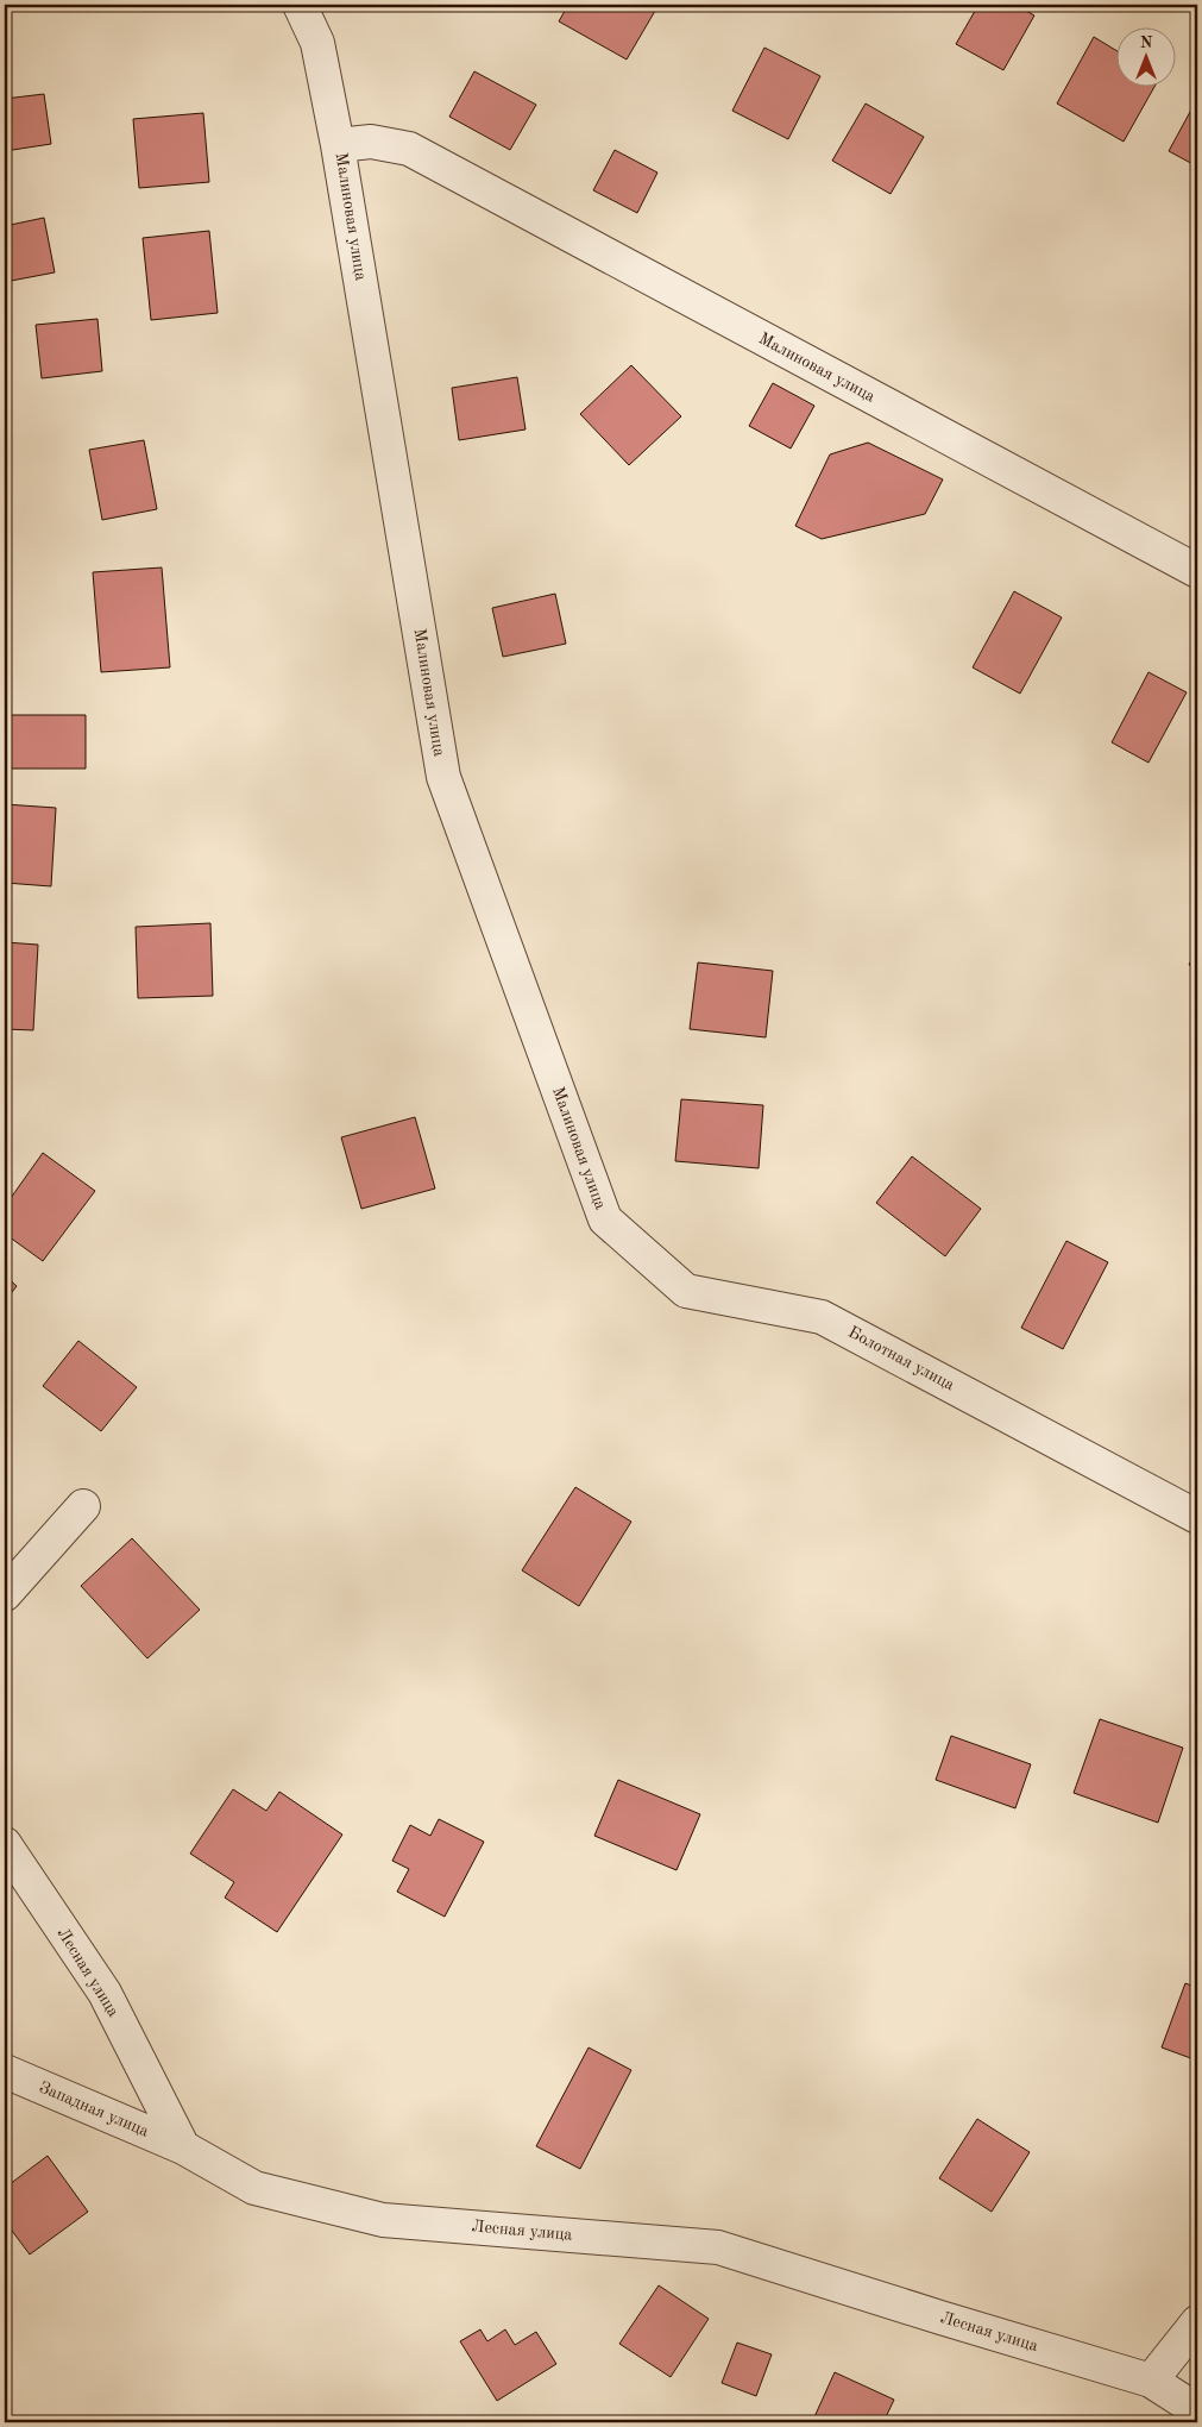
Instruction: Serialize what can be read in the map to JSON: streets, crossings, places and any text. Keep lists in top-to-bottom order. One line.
{"streets":{"street":["Малиновая улица","Болотная улица","Лесная улица","Западная улица"]},"crossings":[["Малиновая улица","Болотная улица"],["Лесная улица","Западная улица"]],"north":"top"}
